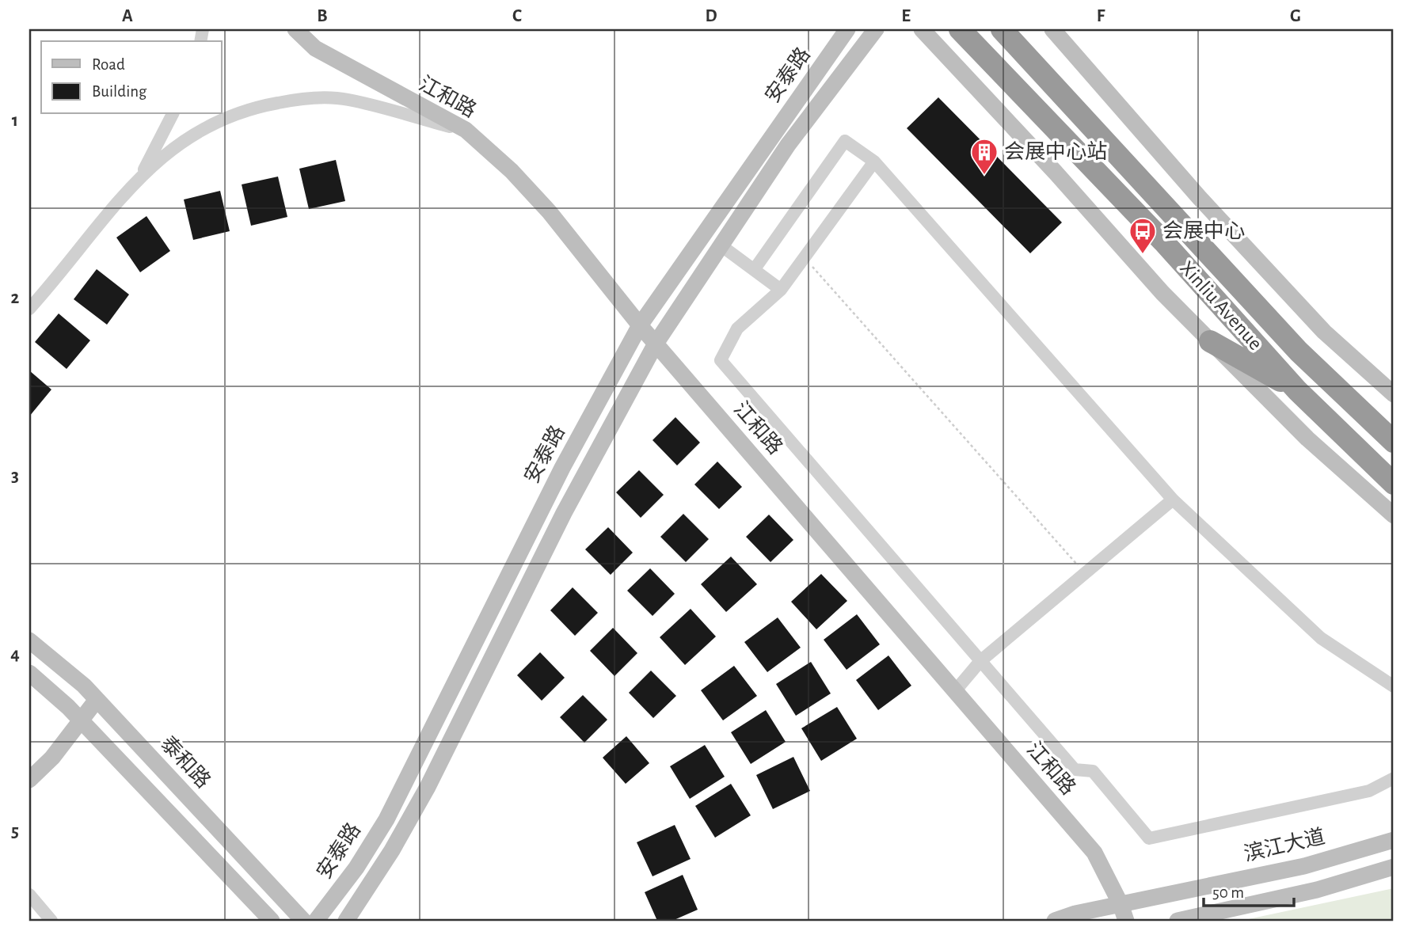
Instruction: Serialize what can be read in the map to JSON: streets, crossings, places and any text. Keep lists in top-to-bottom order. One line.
{"streets":{"highway":["Xinliu Avenue"],"street":["安泰路","江和路","泰和路","滨江大道"]},"crossings":[["安泰路","江和路"],["江和路","滨江大道"]],"places":{"building":["会展中心站"],"bus stop":["会展中心"]},"legend":["Road","Building"],"scale_bar":"50 m","grid":{"columns":["A","B","C","D","E","F","G"],"rows":["1","2","3","4","5"]}}
